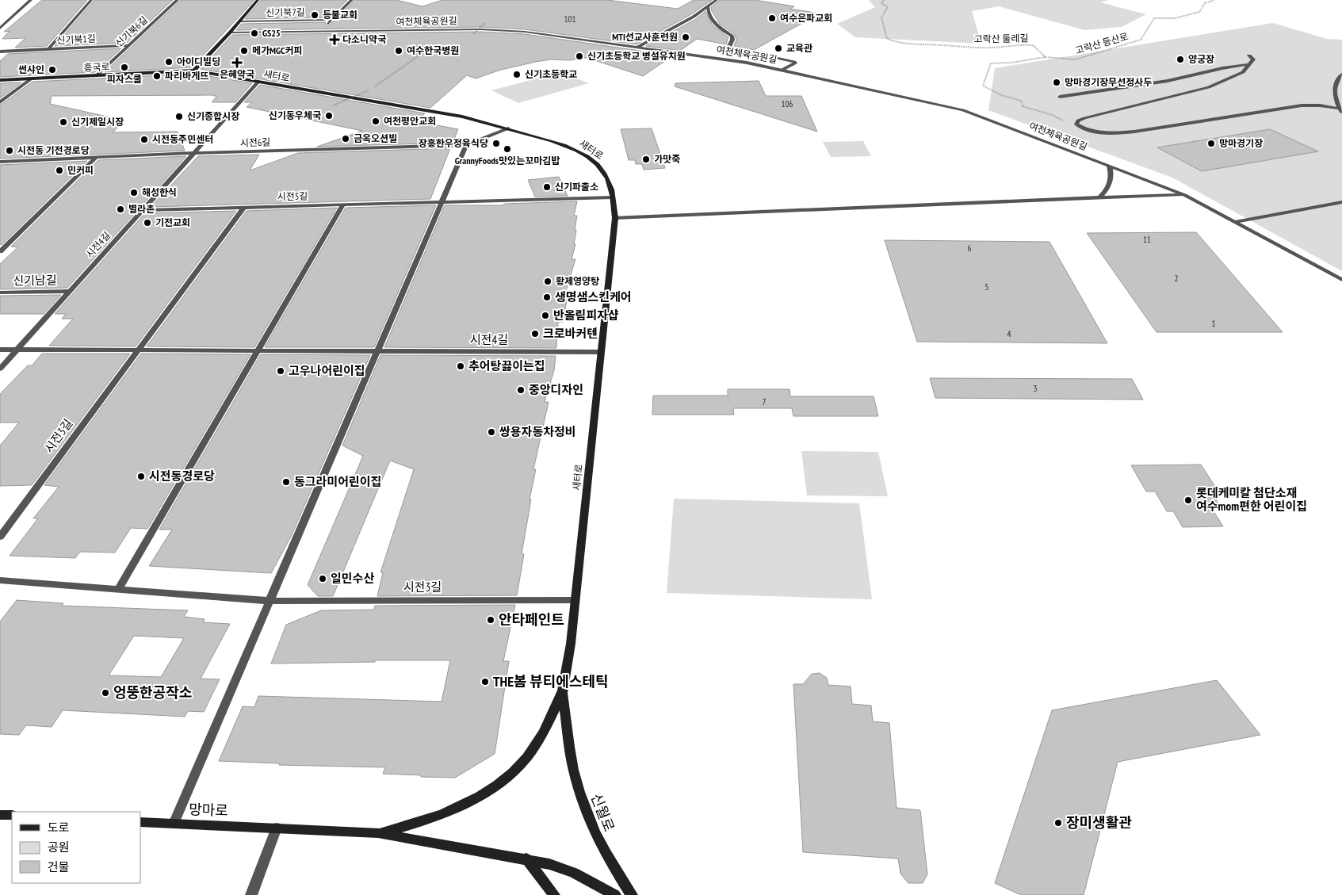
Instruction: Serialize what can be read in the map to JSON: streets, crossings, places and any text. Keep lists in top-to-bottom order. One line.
{"streets":{"street":["신기북7길","여천체육공원길","신기북6길","신기북1길","흥국로","새터로","시전6길","시전5길","시전4길","신기남길","시전3길","망마로","신월로"],"path":["고락산 둘레길","고락산 등산로"]},"crossings":[["신기북6길","신기북1길"],["신기북6길","흥국로"],["고락산 둘레길","고락산 등산로"],["흥국로","새터로"],["새터로","시전6길"],["새터로","시전5길"],["새터로","시전4길"],["새터로","시전3길"],["새터로","신월로"],["시전6길","시전4길"],["시전5길","시전4길"],["시전4길","신기남길"],["시전4길","시전3길"]],"places":{"other":["등불교회","여수은파교회","GS25","MTI선교사훈련원","교육관","메가MGC커피","여수한국병원","신기초등학교 병설유치원","양궁장","아이디빌딩","피자스쿨","썬샤인","신기초등학교","파리바게뜨","망마경기장무선정사두","신기동우체국","신기종합시장","여천평안교회","신기제일시장","금옥오션빌","시전동주민센터","장흥한우정육식당","망마경기장","GrannyFoods맛있는꼬마김밥","시전동 기전경로당","가맛죽","민커피","신기파출소","해성한식","별라촌","기전교회","황제영양탕","생명샘스킨케어","반올림피자샵","크로바커텐","추어탕끓이는집","고우나어린이집","중앙디자인","쌍용자동차정비","시전동경로당","동그라미어린이집","롯데케미칼 첨단소재 여수mom편한 어린이집","일민수산","안타페인트","THE봄 뷰티에스테틱","엉뚱한공작소","장미생활관"],"health":["다소니약국","은혜약국"]},"house_numbers":["101","106","11","6","2","5","1","4","3","7"],"legend":["도로","공원","건물"]}
